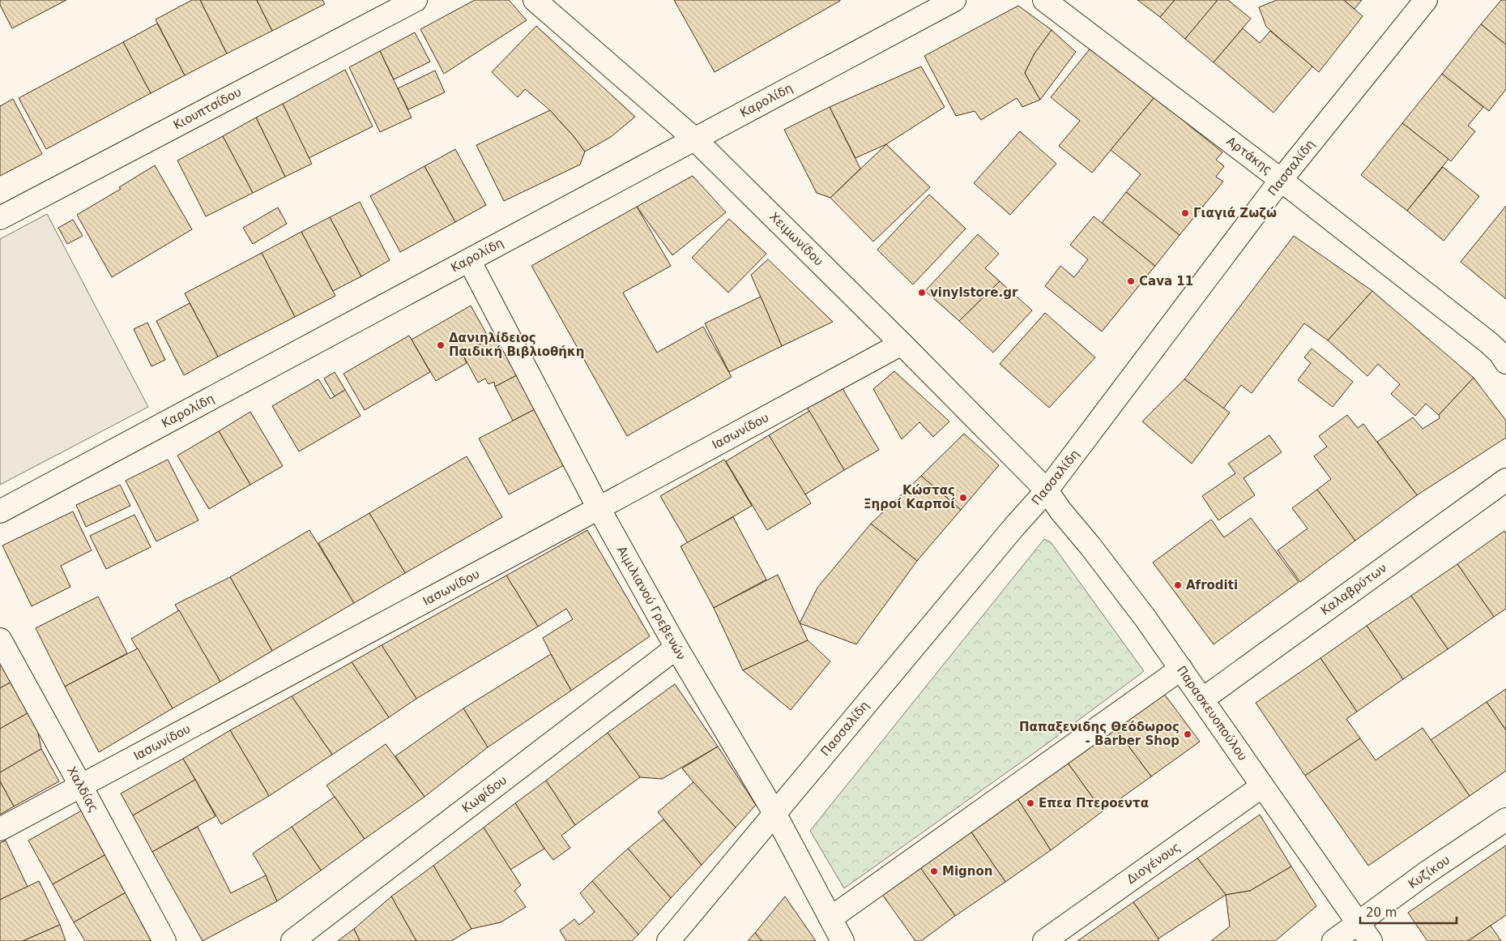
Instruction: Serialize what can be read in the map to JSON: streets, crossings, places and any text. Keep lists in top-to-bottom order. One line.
{"streets":{"street":["Καρολίδη","Κιουπτσίδου","Αρτάκης","Πασσαλίδη","Χειμωνίδου","Ιασωνίδου","Καλαβρύτων","Αιμιλιανού Γρεβενών","Παρασκευοπούλου","Χαλδίας","Κωφίδου","Διογένους","Κυζίκου"]},"crossings":[["Καρολίδη","Χειμωνίδου"],["Καρολίδη","Αιμιλιανού Γρεβενών"],["Αρτάκης","Πασσαλίδη"],["Πασσαλίδη","Χειμωνίδου"],["Πασσαλίδη","Αιμιλιανού Γρεβενών"],["Πασσαλίδη","Παρασκευοπούλου"],["Χειμωνίδου","Ιασωνίδου"],["Χειμωνίδου","Παρασκευοπούλου"],["Ιασωνίδου","Αιμιλιανού Γρεβενών"],["Ιασωνίδου","Χαλδίας"],["Καλαβρύτων","Παρασκευοπούλου"],["Αιμιλιανού Γρεβενών","Κωφίδου"],["Παρασκευοπούλου","Διογένους"],["Παρασκευοπούλου","Κυζίκου"]],"places":["Γιαγιά Ζωζώ","Cava 11","vinylstore.gr","Δανιηλίδειος Παιδική Βιβλιοθήκη","Κώστας Ξηροί Καρποί","Afroditi","Παπαξενιδης Θεόδωρος - Barber Shop","Επεα Πτεροεντα","Mignon"],"scale_bar":"20 m"}
